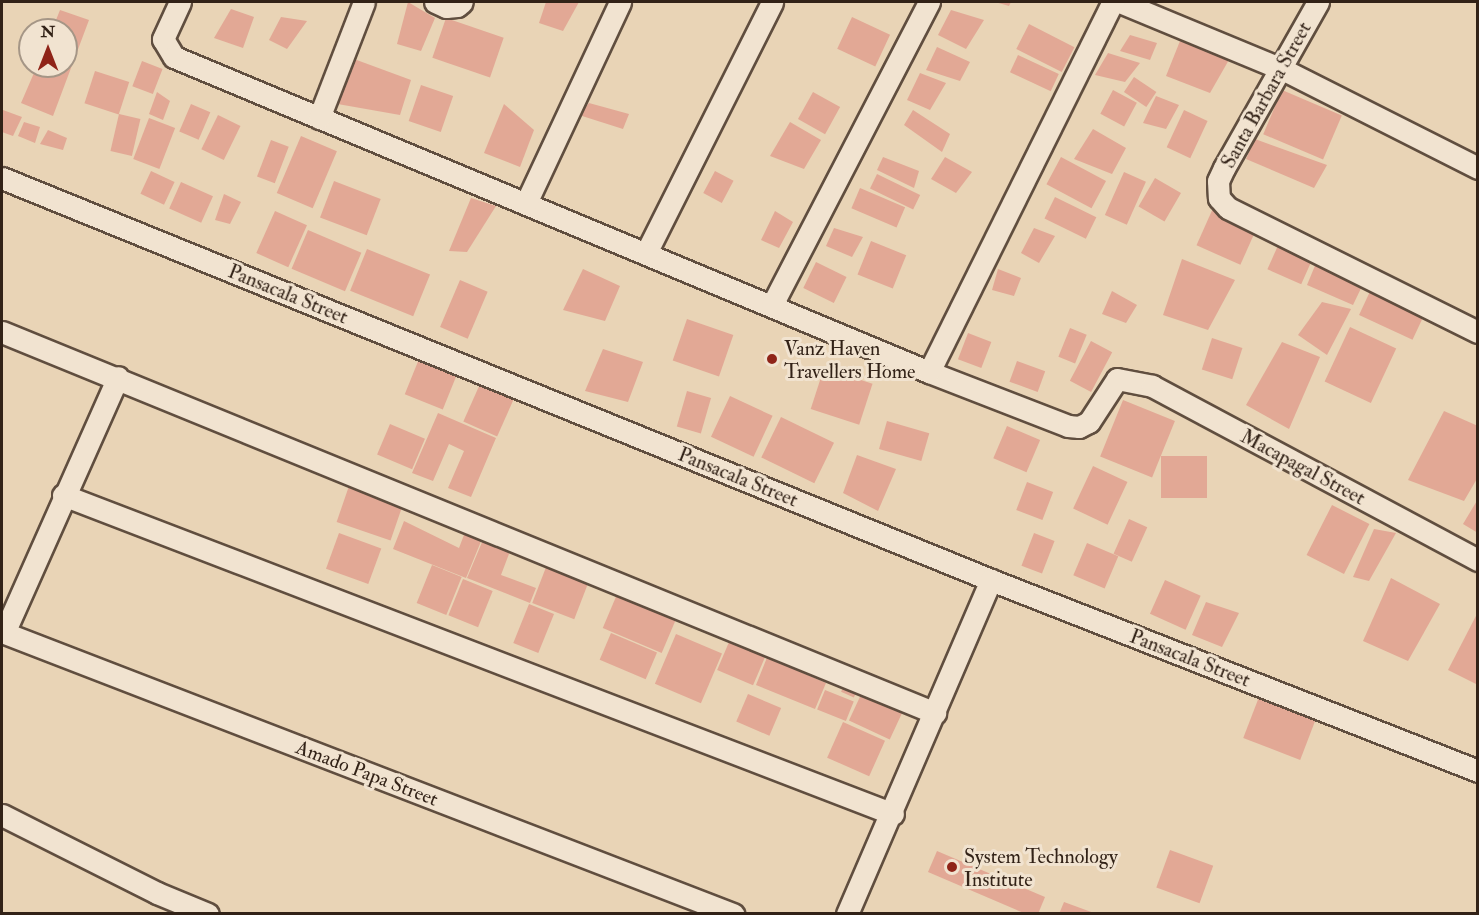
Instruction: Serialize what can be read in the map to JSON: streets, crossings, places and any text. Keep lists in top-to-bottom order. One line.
{"streets":{"street":["Santa Barbara Street","Pansacala Street","Macapagal Street","Amado Papa Street"]},"places":["Vanz Haven Travellers Home","System Technology Institute"],"north":"top"}
